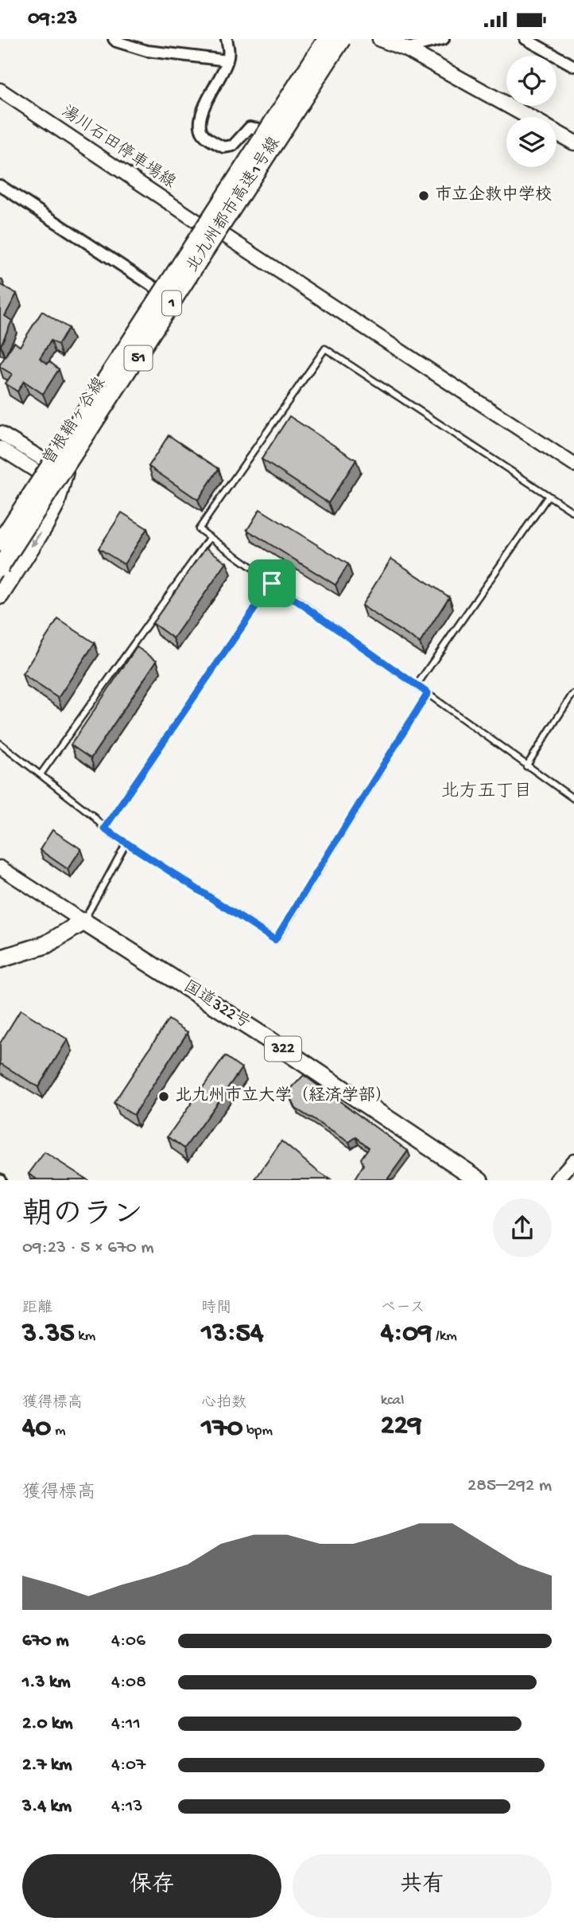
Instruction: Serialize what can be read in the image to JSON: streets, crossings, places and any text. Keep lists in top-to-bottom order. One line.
{"streets":{"highway":["北九州都市高速1号線","1","国道322号","322"],"main road":["51","曽根鞘ヶ谷線"],"street":["湯川石田停車場線"]},"crossings":[["湯川石田停車場線","曽根鞘ヶ谷線"],["北九州都市高速1号線","曽根鞘ヶ谷線"]],"districts":["北方五丁目"],"places":["市立企救中学校","北九州市立大学（経済学部）"],"page":{"status":"09:23","heading":["朝のラン","09:23 · 5 × 670 m"],"stats":[["距離","3.35 km"],["時間","13:54"],["ペース","4:09 /km"],["獲得標高","40 m"],["心拍数","170 bpm"],["kcal","229"]],"chart":["獲得標高","285–292 m"],"list":[{"name":"670 m","note":"4:06"},{"name":"1.3 km","note":"4:08"},{"name":"2.0 km","note":"4:11"},{"name":"2.7 km","note":"4:07"},{"name":"3.4 km","note":"4:13"}],"buttons":["保存","共有"]}}
